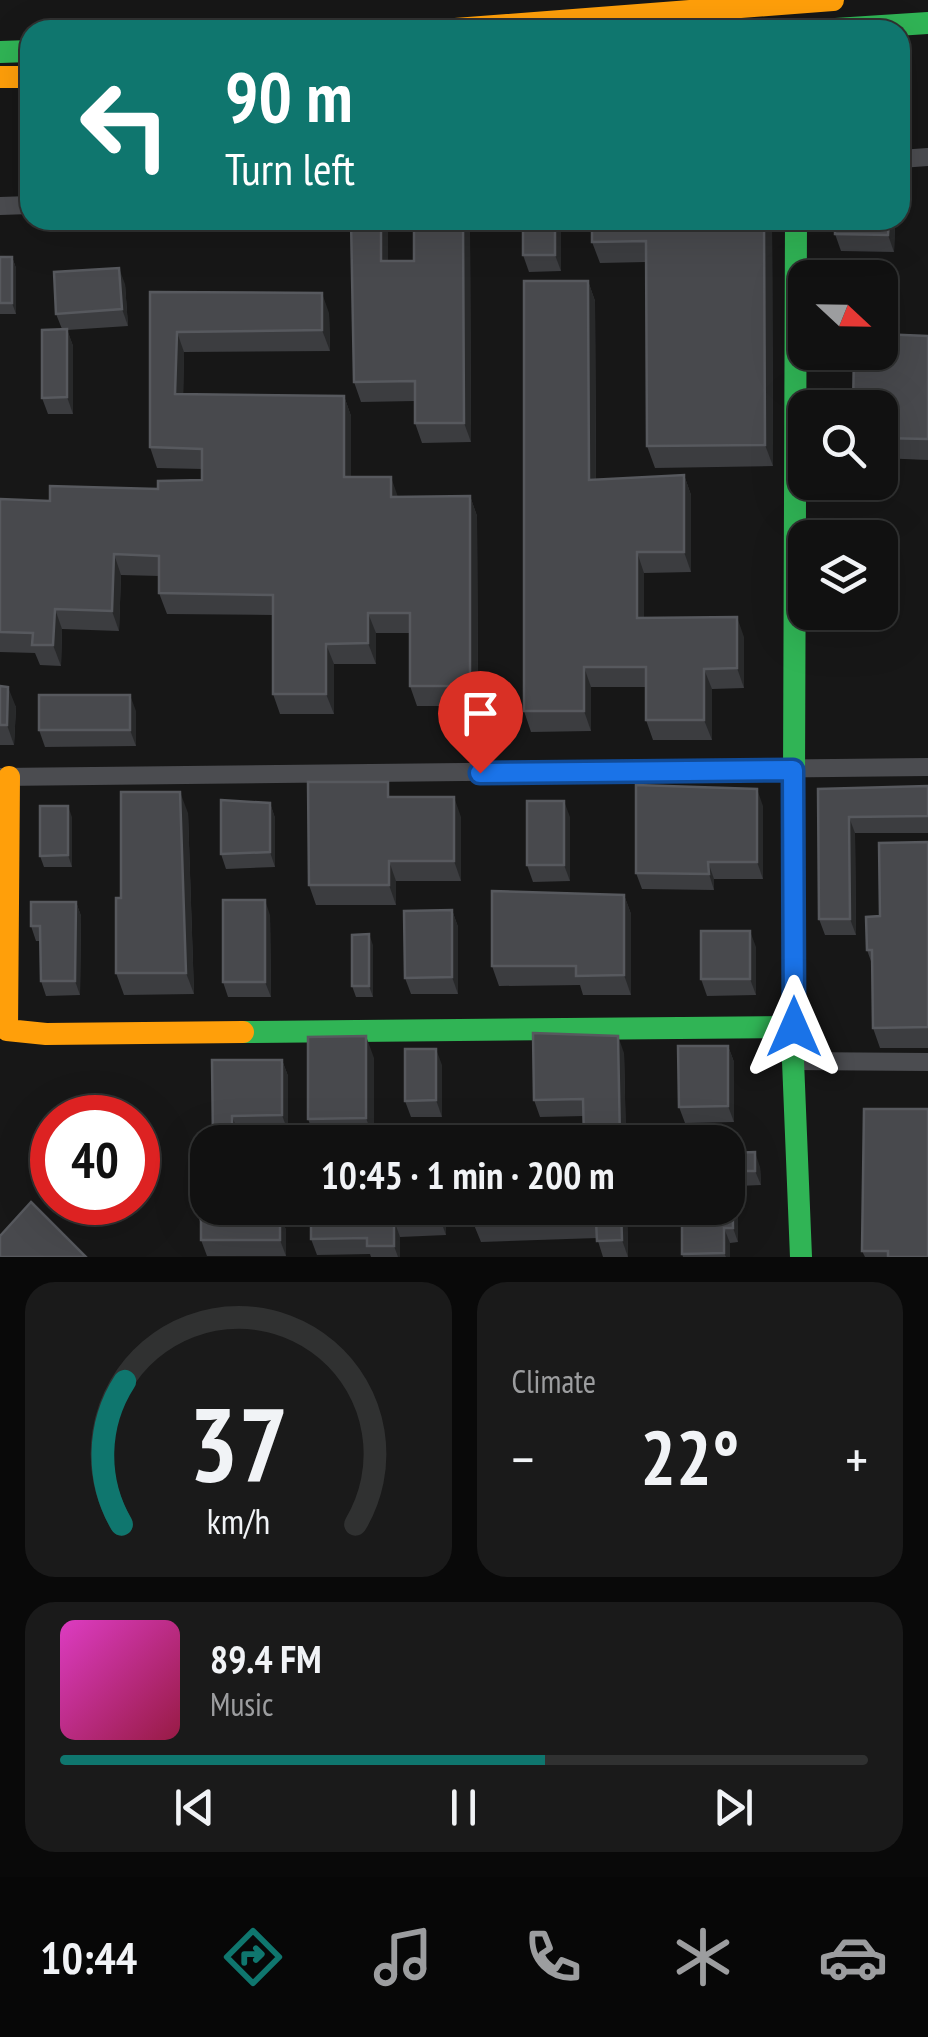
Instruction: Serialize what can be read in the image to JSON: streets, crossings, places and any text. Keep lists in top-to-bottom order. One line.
{"north":"right","page":{"turn":["90 m","Turn left"],"limit":"40","trip":"10:45 · 1 min · 200 m","tile":"Climate","heat":["−","22°","+"],"song":["89.4 FM","Music"],"tabs":"10:44","gauge":["37","km/h"]}}
